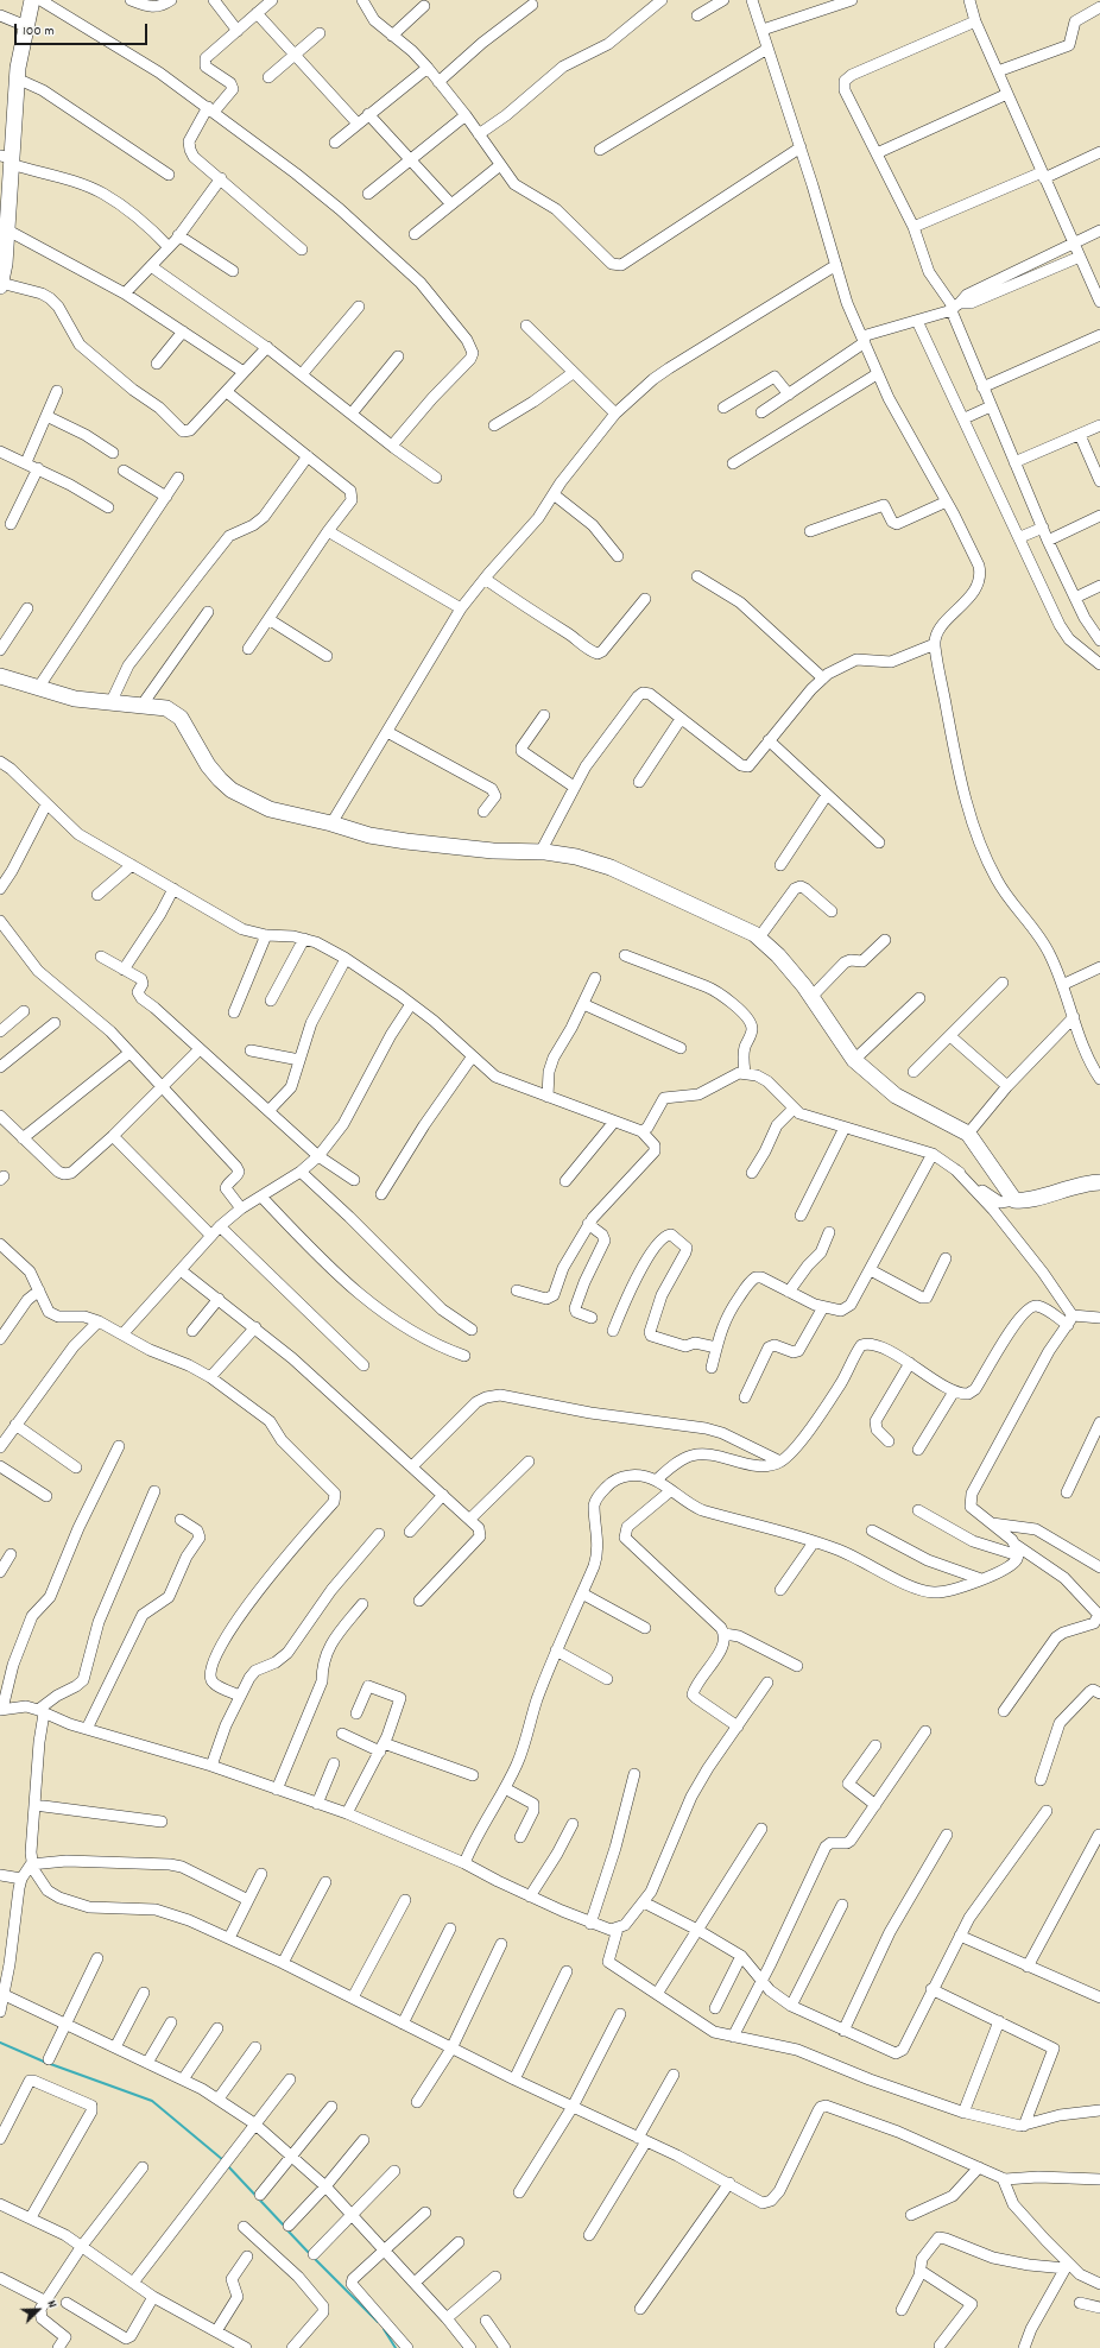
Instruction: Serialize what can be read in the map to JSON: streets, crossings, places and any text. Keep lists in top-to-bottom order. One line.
{"scale_bar":"100 m","north":"top right"}
